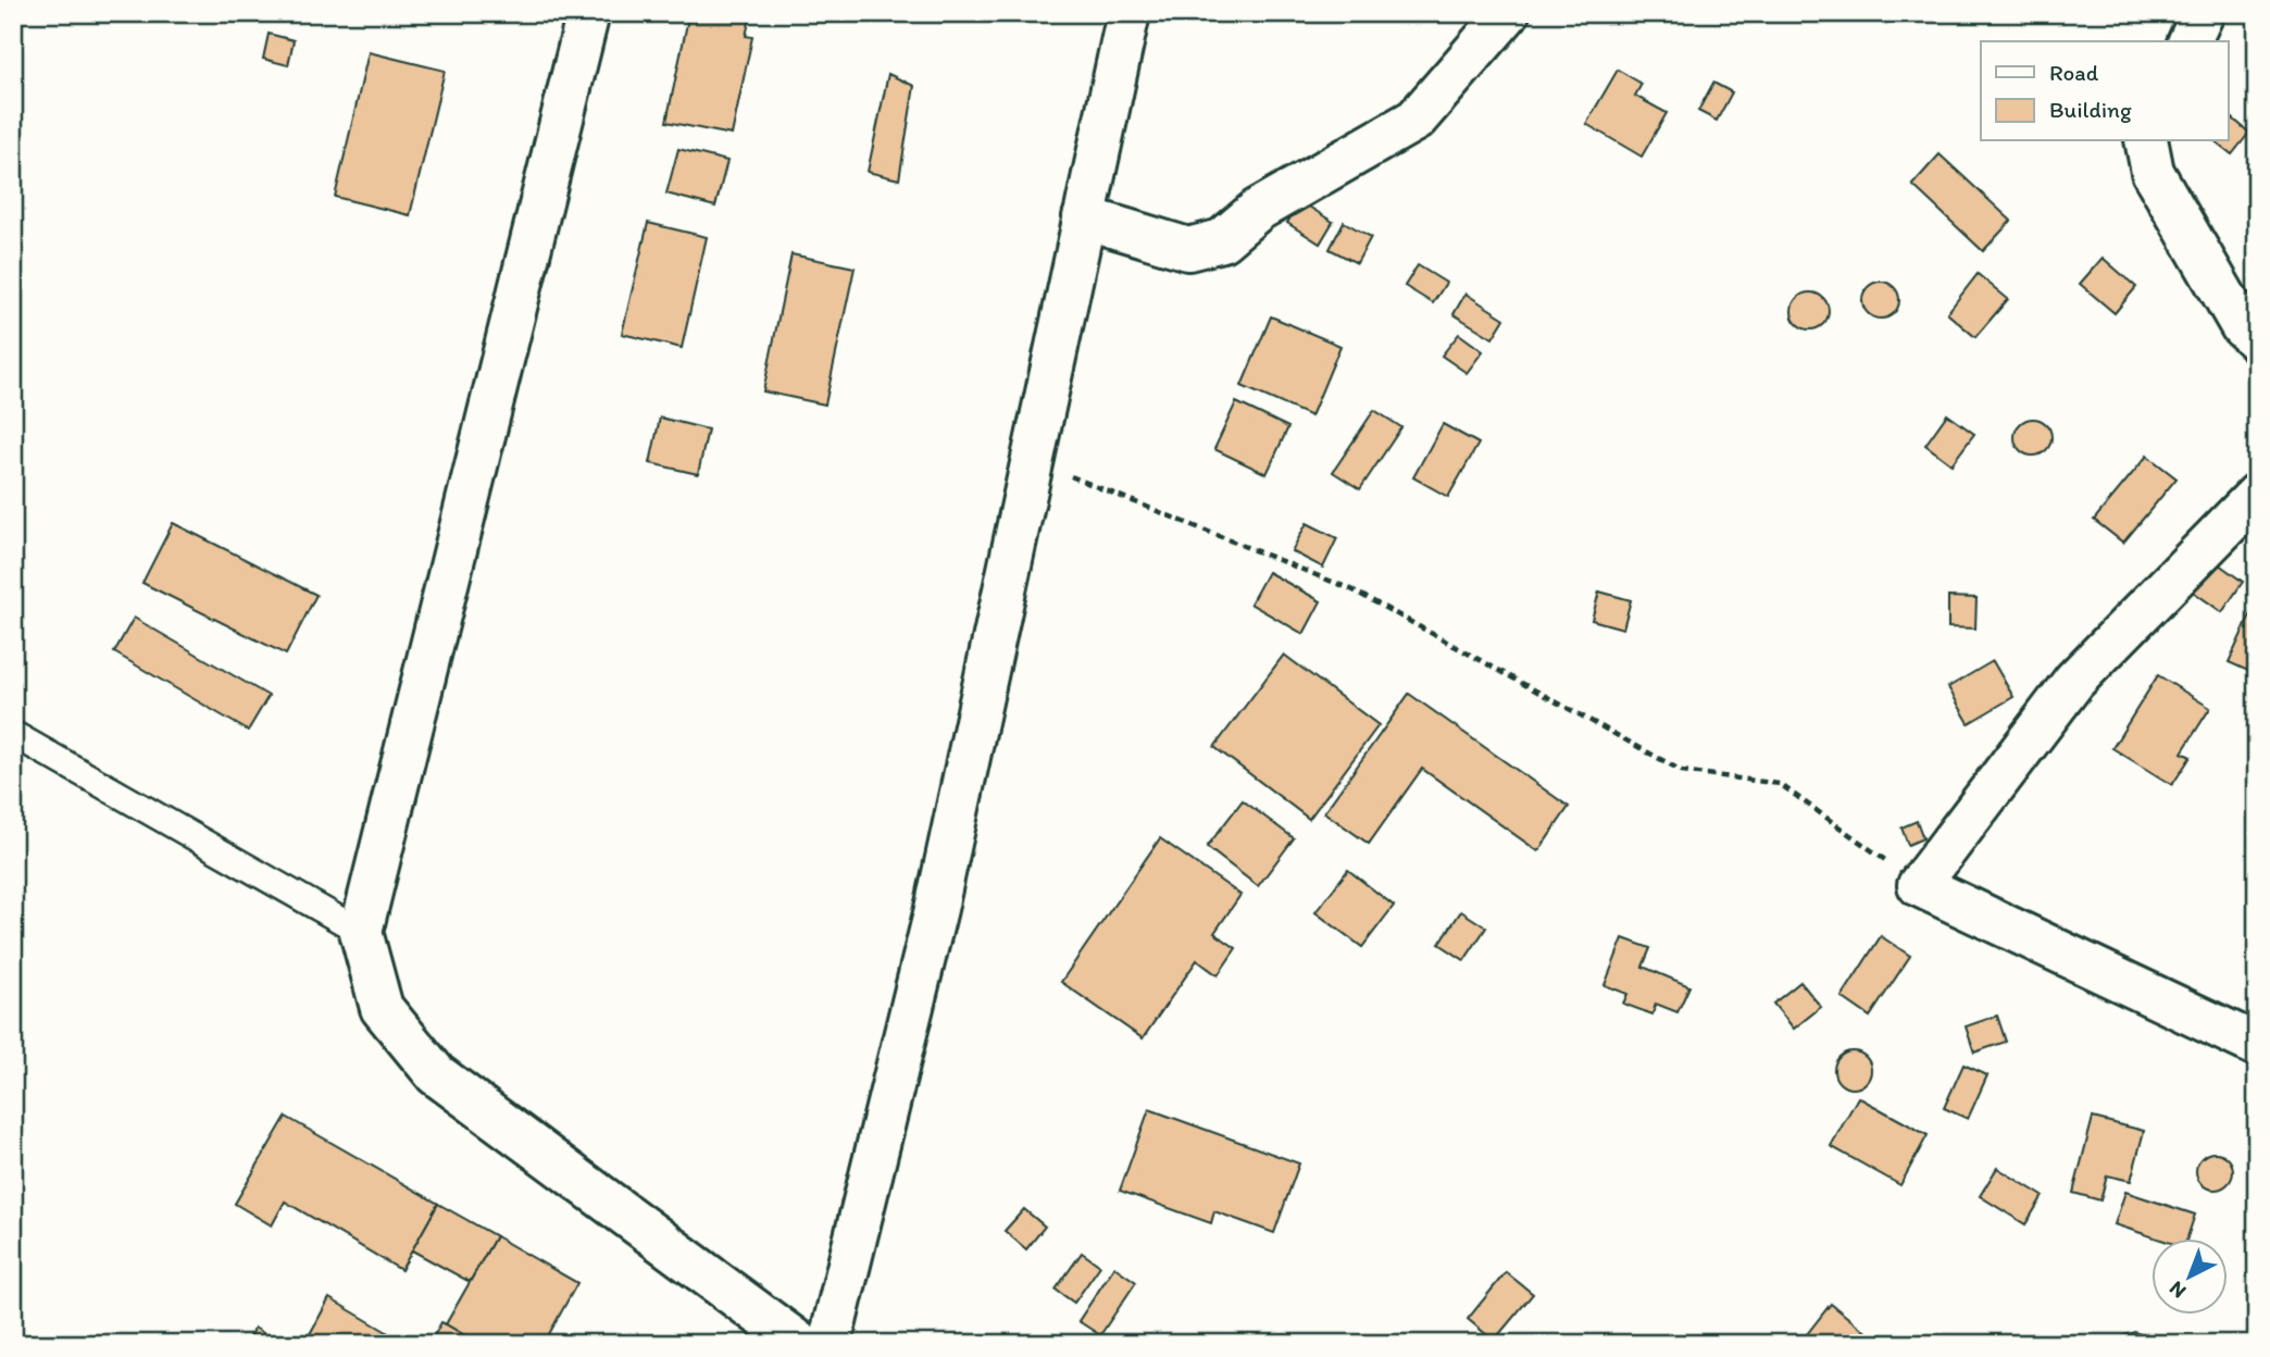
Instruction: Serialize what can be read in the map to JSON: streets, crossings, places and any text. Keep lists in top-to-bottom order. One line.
{"legend":["Road","Building"],"north":"bottom left"}
